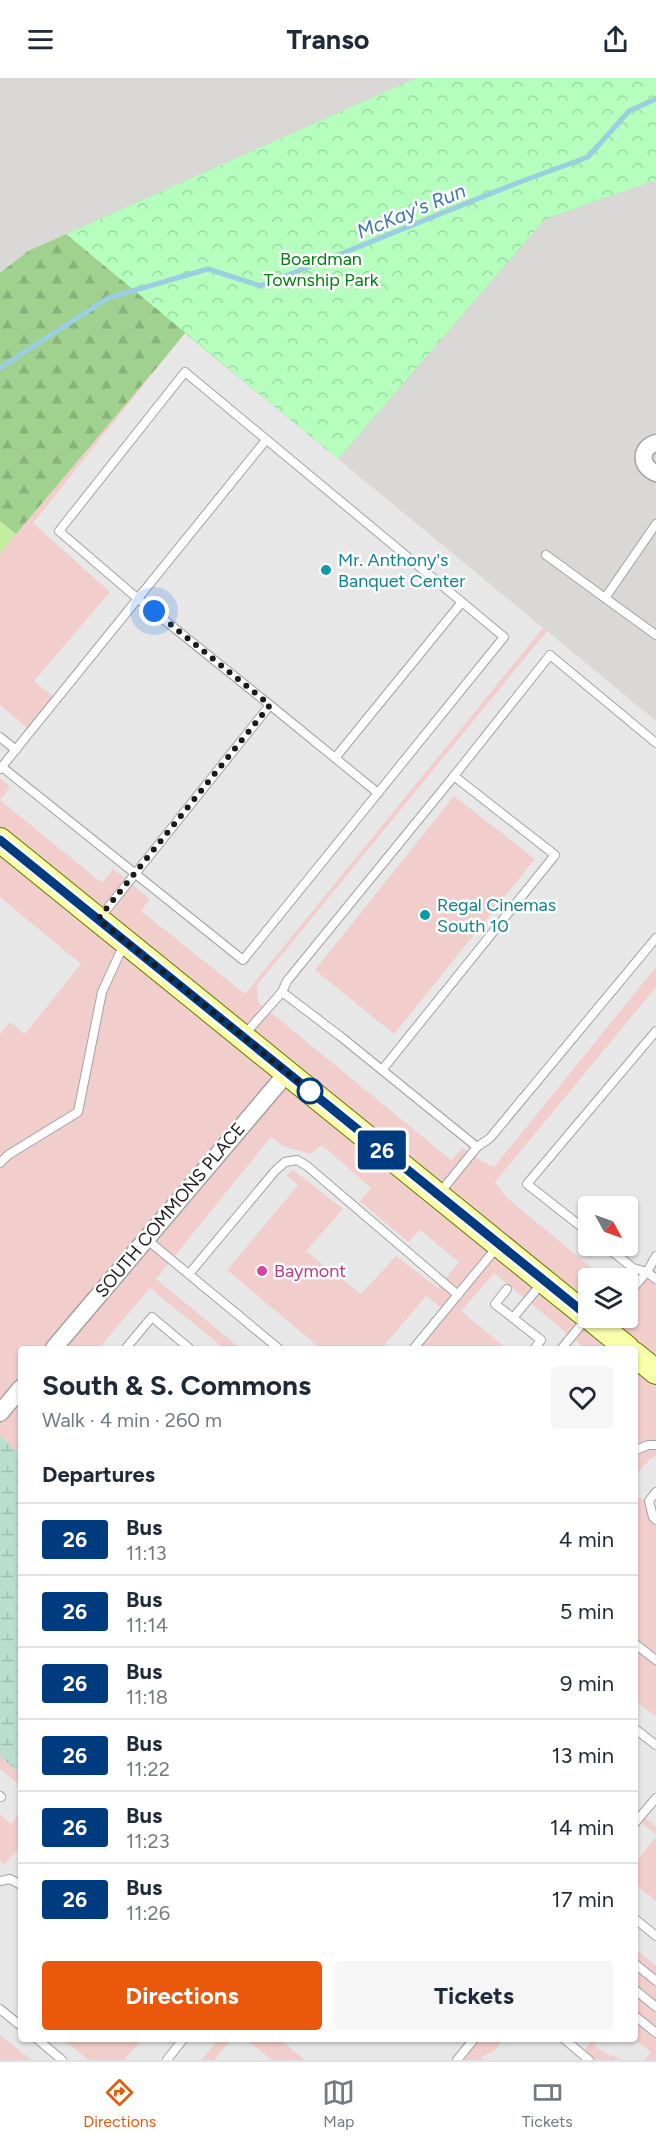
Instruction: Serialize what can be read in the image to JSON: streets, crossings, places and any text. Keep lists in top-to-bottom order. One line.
{"streets":{"street":["SOUTH COMMONS PLACE"]},"water":["McKay's Run"],"parks":["Boardman Township Park"],"places":["Mr. Anthony's Banquet Center","Regal Cinemas South 10","Baymont"],"lines":["bus line 26"],"north":"bottom right","page":{"header":"Transo","on_map":"26","heading":[["South & S. Commons","Walk · 4 min · 260 m"],"Departures"],"list":[{"mark":"26","name":"Bus","note":"11:13","value":"4 min"},{"mark":"26","name":"Bus","note":"11:14","value":"5 min"},{"mark":"26","name":"Bus","note":"11:18","value":"9 min"},{"mark":"26","name":"Bus","note":"11:22","value":"13 min"},{"mark":"26","name":"Bus","note":"11:23","value":"14 min"},{"mark":"26","name":"Bus","note":"11:26","value":"17 min"}],"buttons":["Directions","Tickets"],"tabs":["Directions","Map","Tickets"]}}
